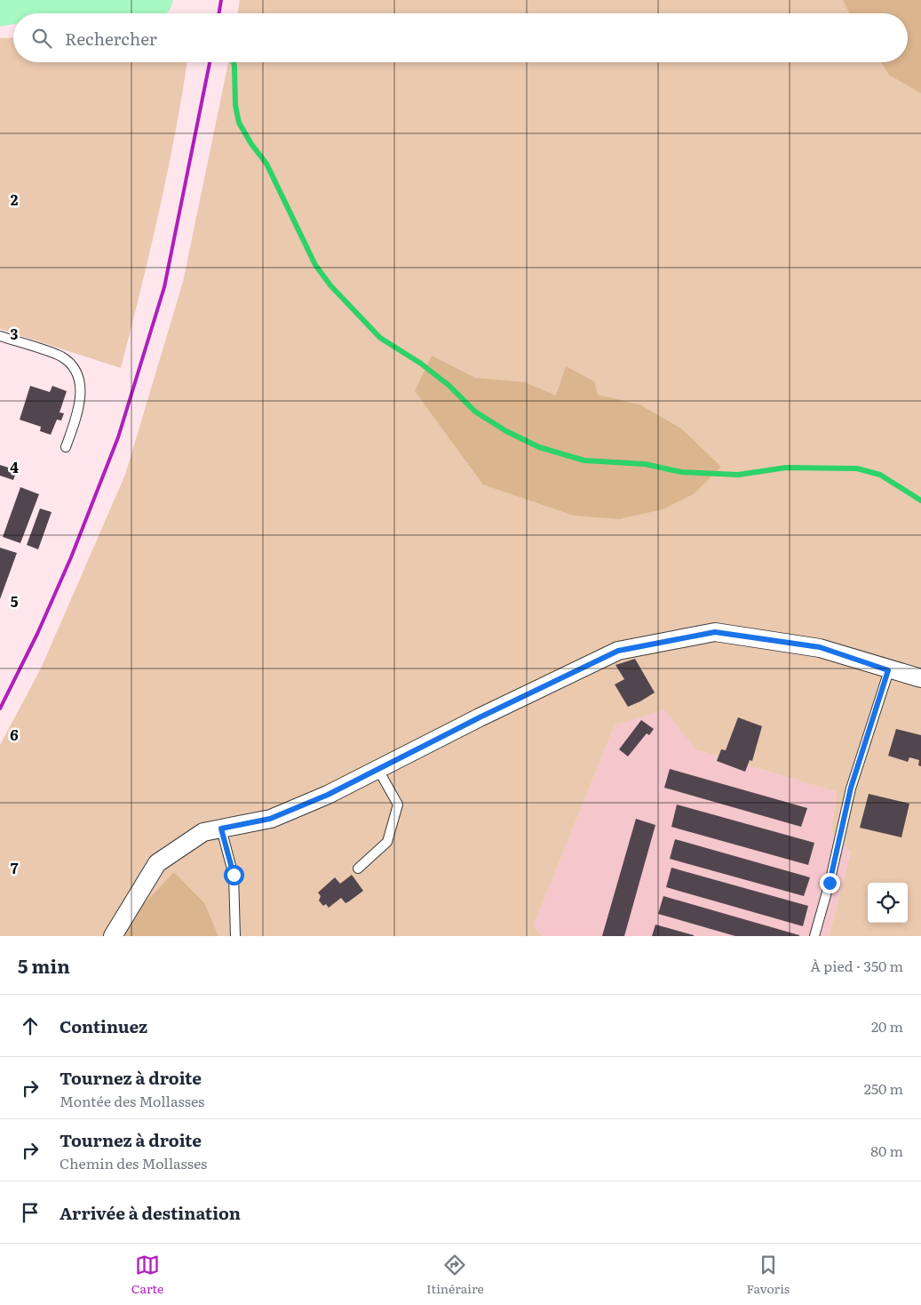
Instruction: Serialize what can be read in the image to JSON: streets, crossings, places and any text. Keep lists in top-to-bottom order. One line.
{"page":{"search":"Rechercher","heading":["5 min","À pied · 350 m"],"list":[["Continuez","20 m"],["Tournez à droite","Montée des Mollasses","250 m"],["Tournez à droite","Chemin des Mollasses","80 m"],"Arrivée à destination"],"nav":["Carte","Itinéraire","Favoris"]},"grid":{"rows":["2","3","4","5","6","7"]}}
